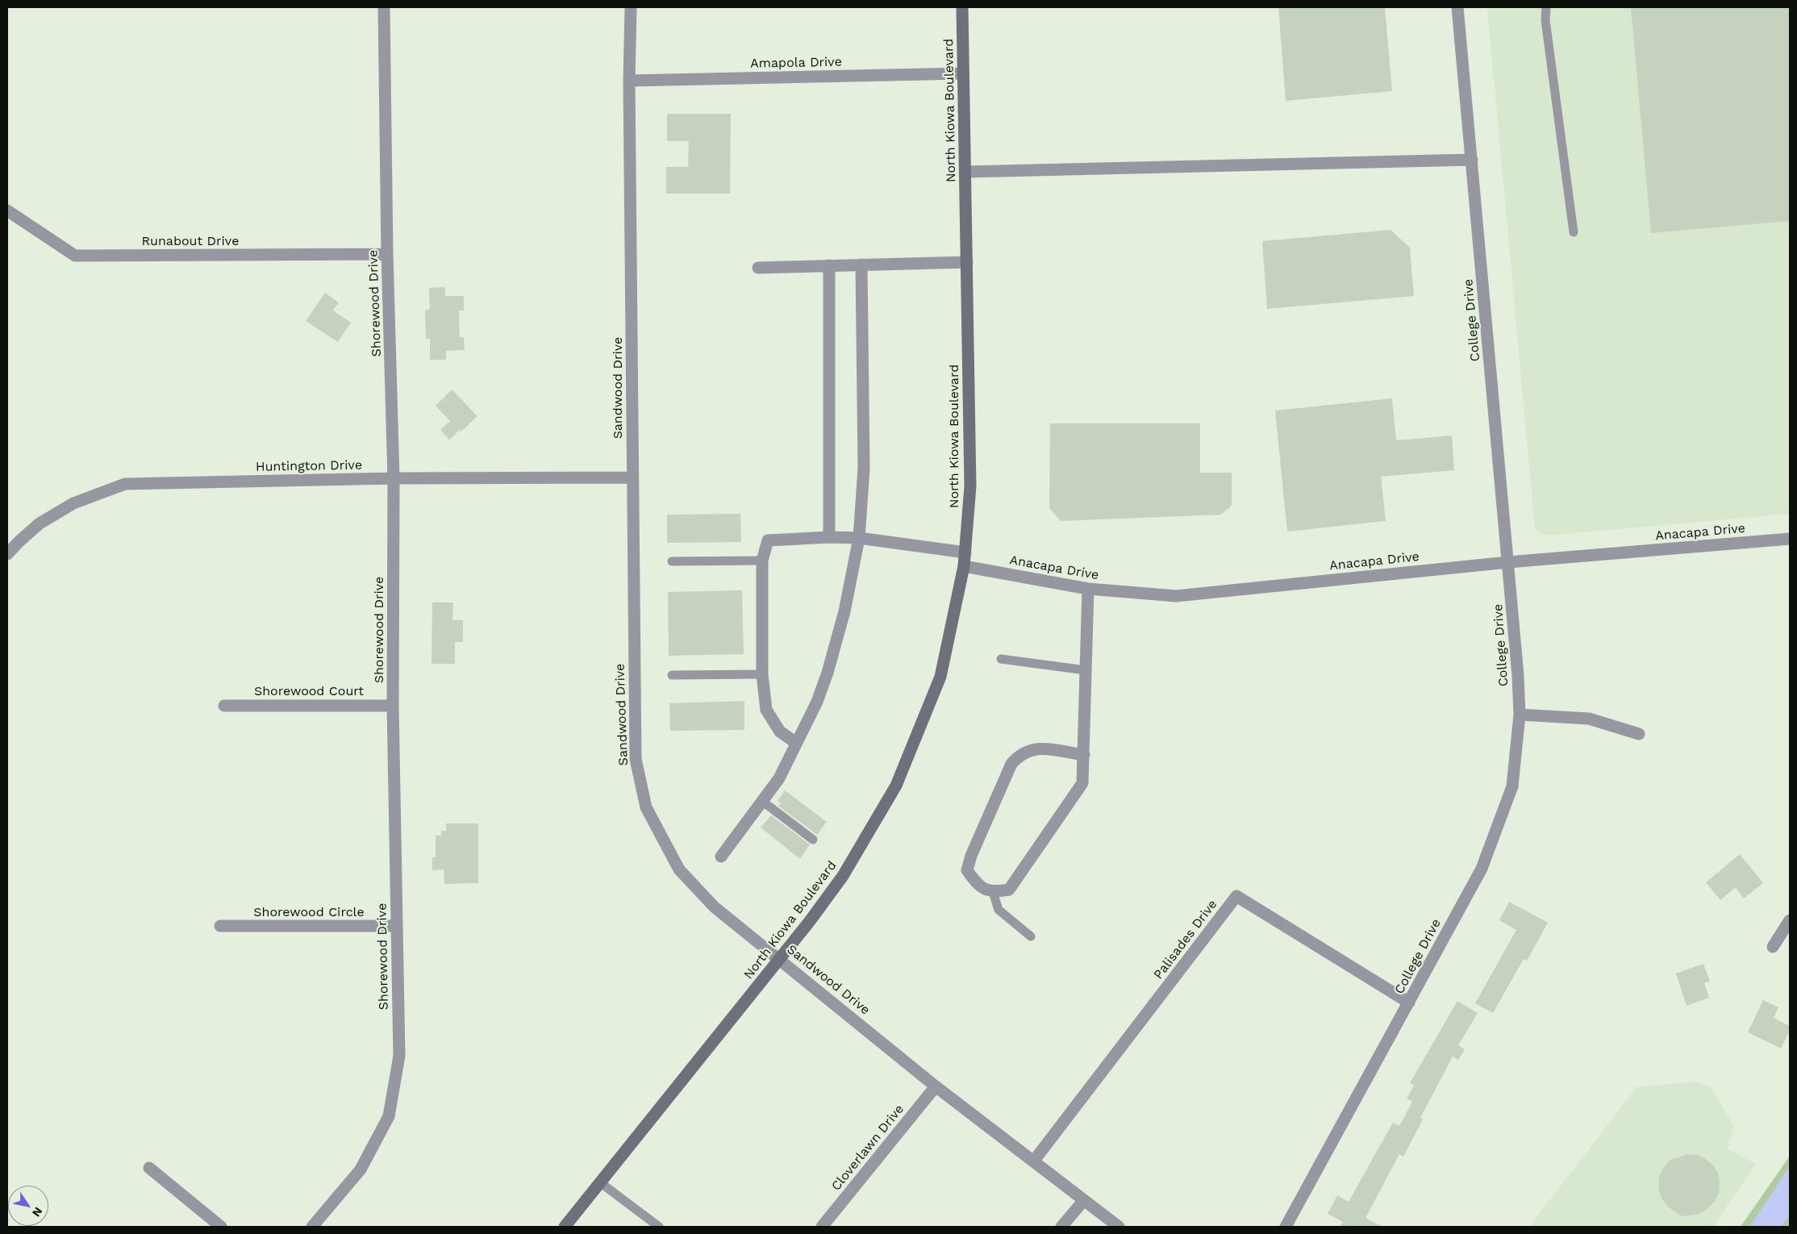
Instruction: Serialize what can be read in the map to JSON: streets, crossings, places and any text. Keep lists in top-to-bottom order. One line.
{"streets":{"street":["Amapola Drive","North Kiowa Boulevard","Runabout Drive","Shorewood Drive","College Drive","Sandwood Drive","Huntington Drive","Anacapa Drive","Shorewood Court","Shorewood Circle","Palisades Drive","Cloverlawn Drive"]},"crossings":[["Amapola Drive","North Kiowa Boulevard"],["Amapola Drive","Sandwood Drive"],["North Kiowa Boulevard","Sandwood Drive"],["North Kiowa Boulevard","Anacapa Drive"],["Runabout Drive","Shorewood Drive"],["Shorewood Drive","Huntington Drive"],["Shorewood Drive","Shorewood Court"],["Shorewood Drive","Shorewood Circle"],["College Drive","Anacapa Drive"],["College Drive","Palisades Drive"],["Sandwood Drive","Huntington Drive"],["Sandwood Drive","Palisades Drive"],["Sandwood Drive","Cloverlawn Drive"]],"north":"bottom right"}
